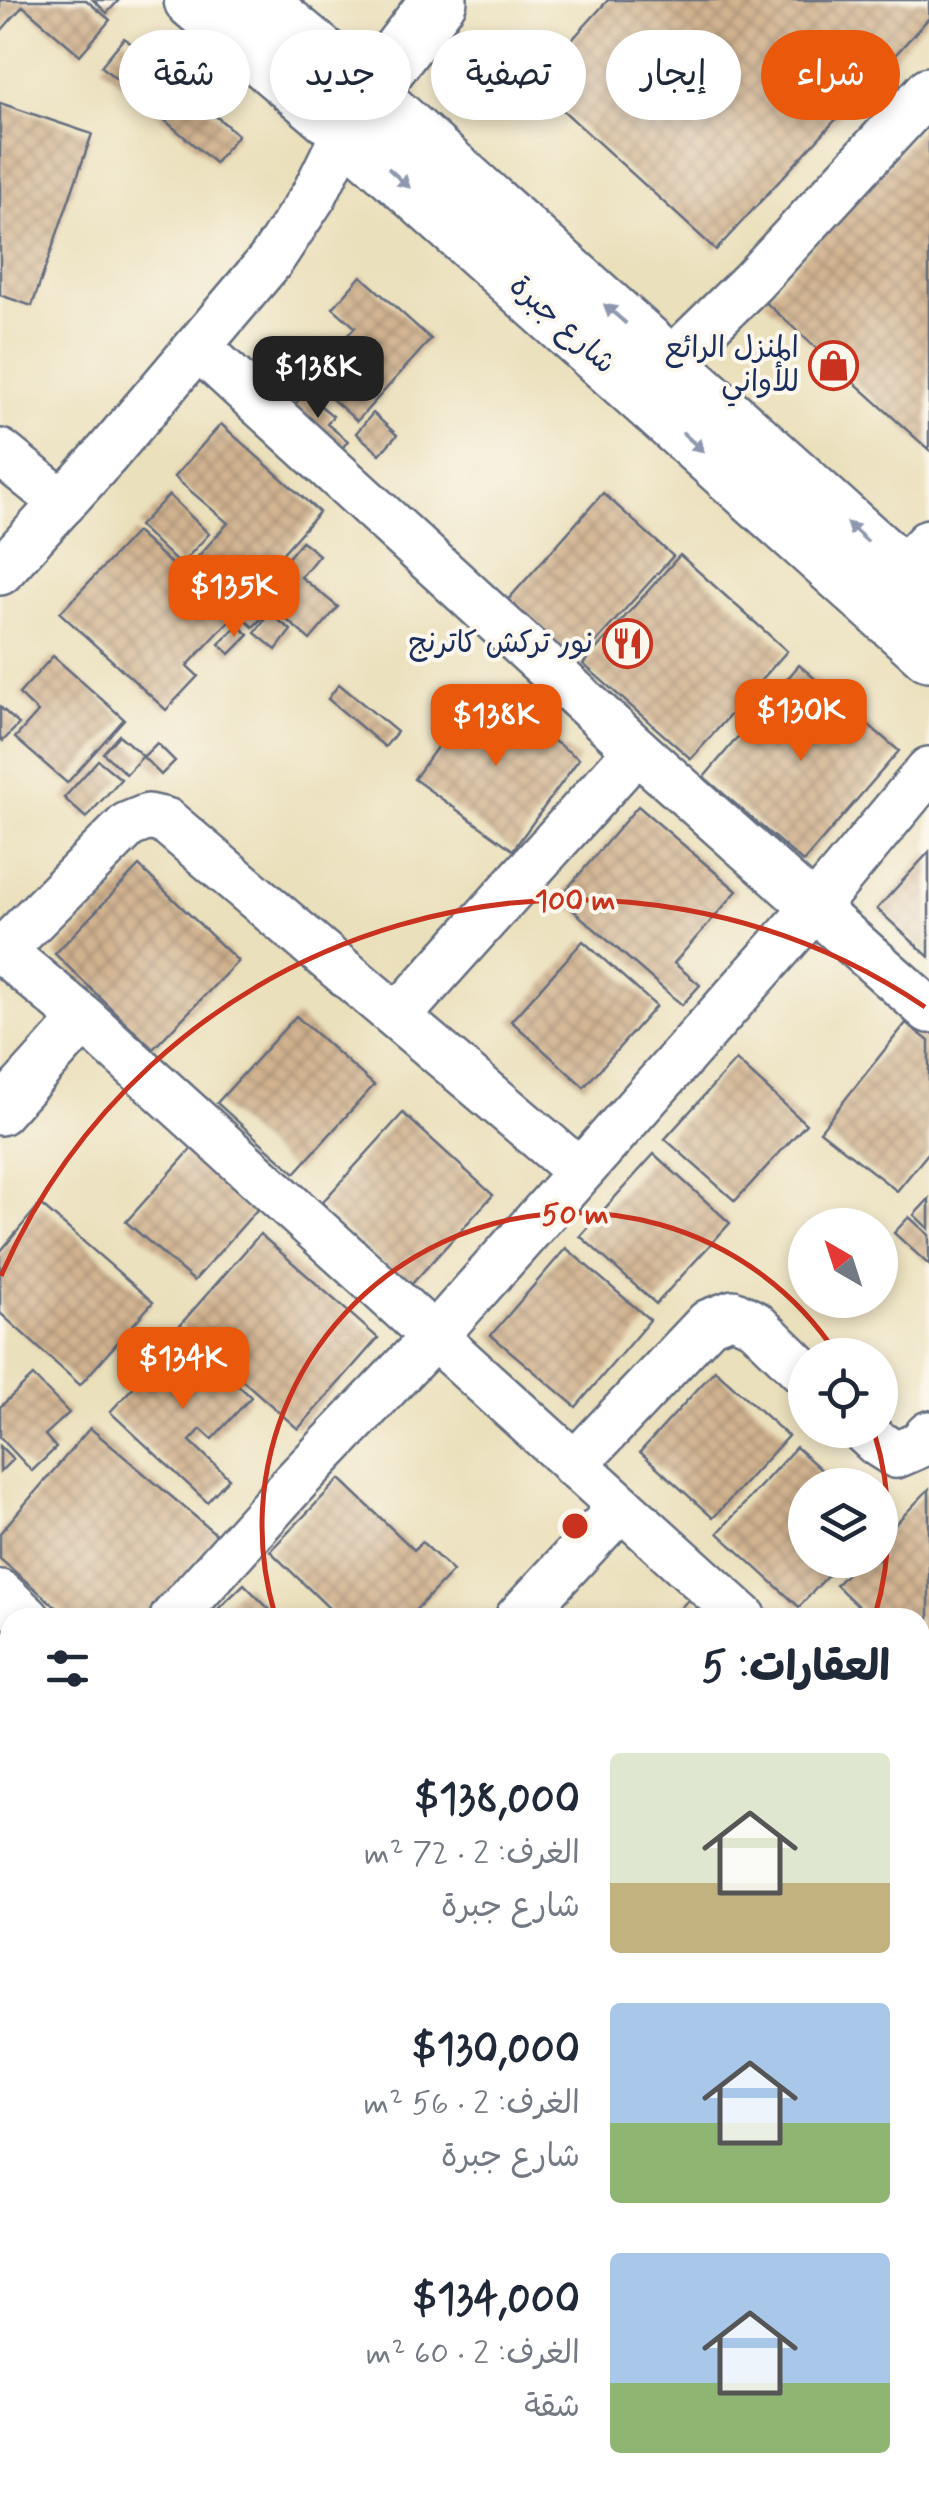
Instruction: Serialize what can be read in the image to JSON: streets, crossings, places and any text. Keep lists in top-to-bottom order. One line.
{"streets":{"street":["شارع جبرة"]},"places":{"shop":["المنزل الرائع للأواني"],"restaurant":["نور تركش كاترنج"]},"north":"top left","page":{"chip":["شراء","إيجار","تصفية","جديد","شقة"],"price":["$138K","$135K","$130K","$138K","$134K"],"heading":"العقارات: 5","list":[{"name":"$138,000","note":"الغرف: 2 · 72 m² · شارع جبرة"},{"name":"$130,000","note":"الغرف: 2 · 56 m² · شارع جبرة"},{"name":"$134,000","note":"الغرف: 2 · 60 m² · شقة"}]},"rings":["100 m","50 m"]}
